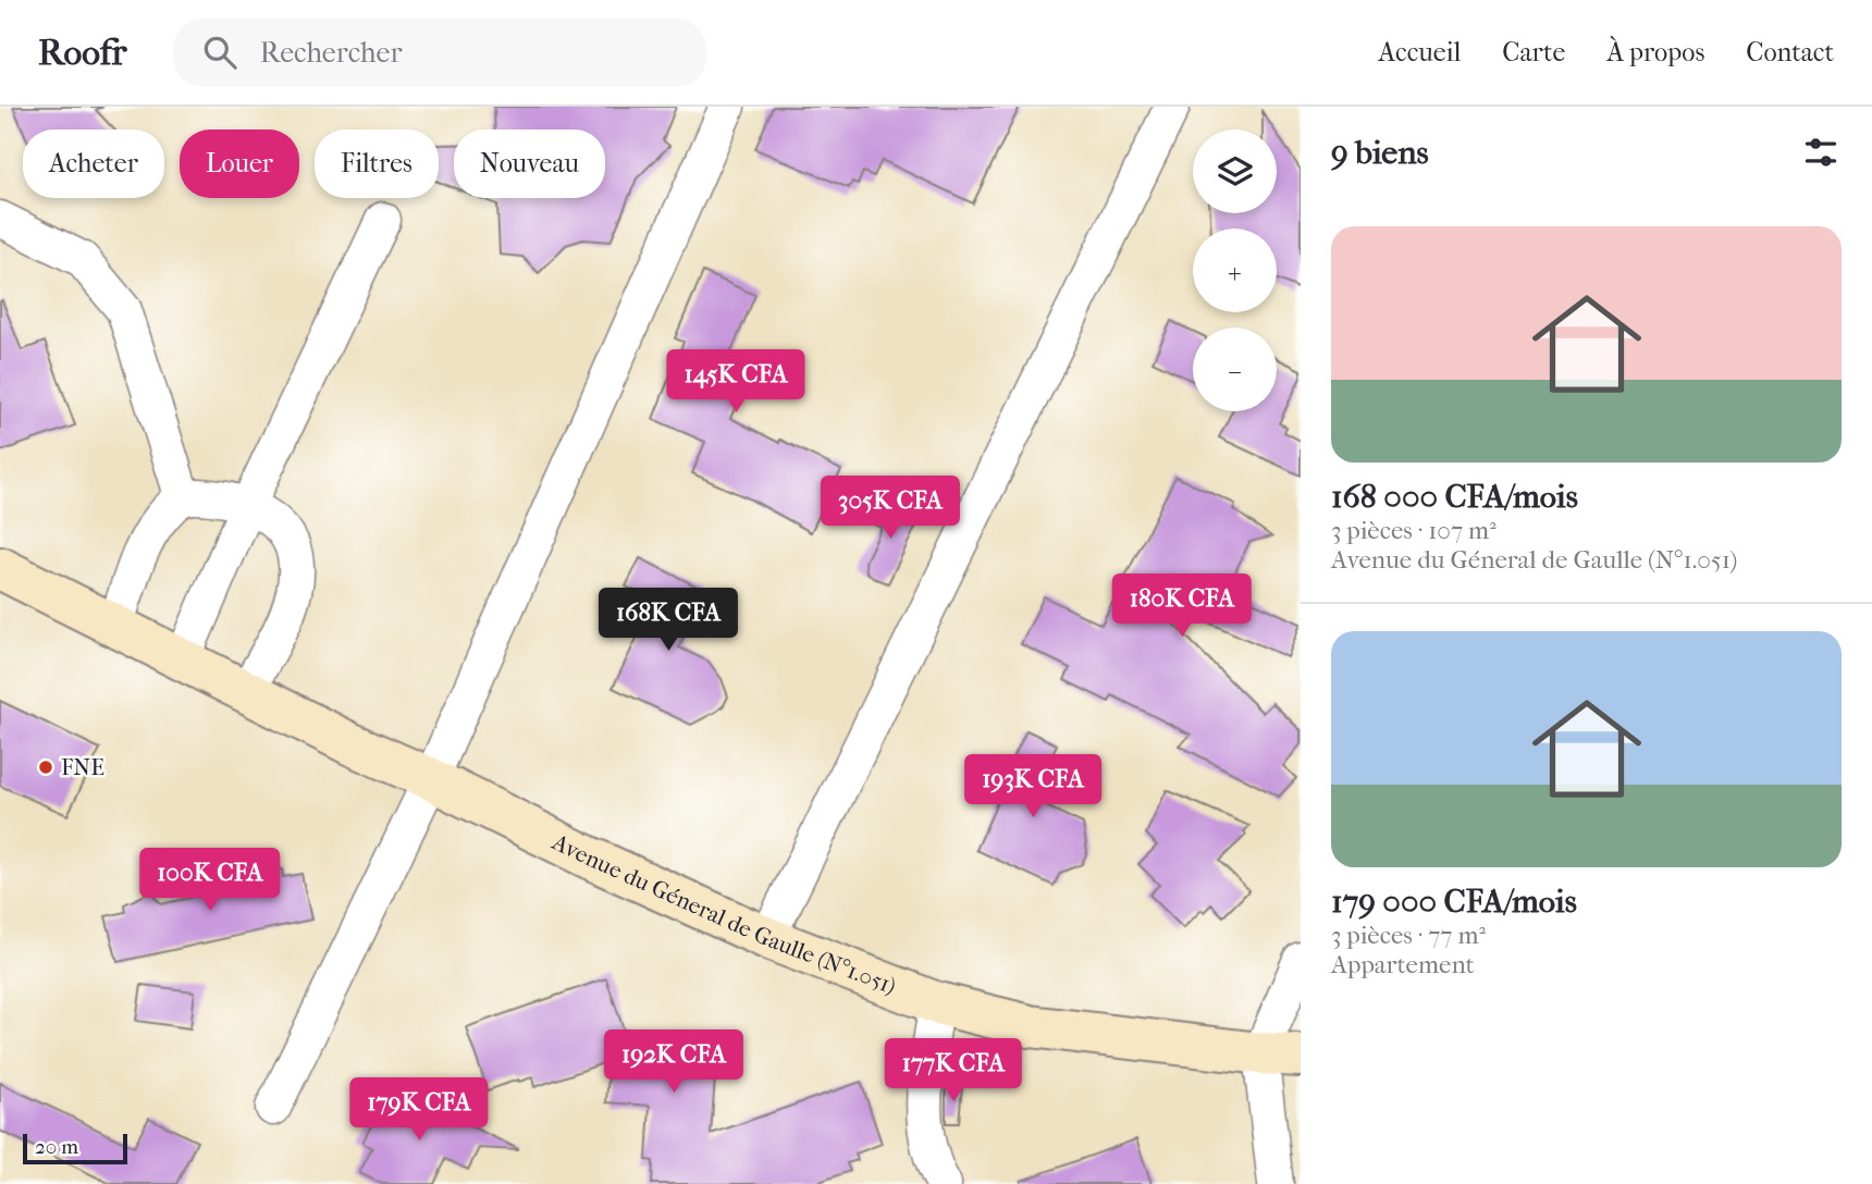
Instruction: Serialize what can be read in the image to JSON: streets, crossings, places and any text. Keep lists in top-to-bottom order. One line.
{"streets":{"main road":["Avenue du Géneral de Gaulle (N°1.051)"]},"places":["FNE"],"scale_bar":"20 m","page":{"header":"Roofr","search":"Rechercher","nav":["Accueil","Carte","À propos","Contact"],"heading":"9 biens","map_buttons":["+","−"],"chip":["Acheter","Louer","Filtres","Nouveau"],"list":[{"name":"168 000 CFA/mois","note":"3 pièces · 107 m² · Avenue du Géneral de Gaulle (N°1.051)"},{"name":"179 000 CFA/mois","note":"3 pièces · 77 m² · Appartement"}],"price":["145K CFA","305K CFA","180K CFA","168K CFA","193K CFA","100K CFA","192K CFA","177K CFA","179K CFA"],"scale":"20 m"}}
